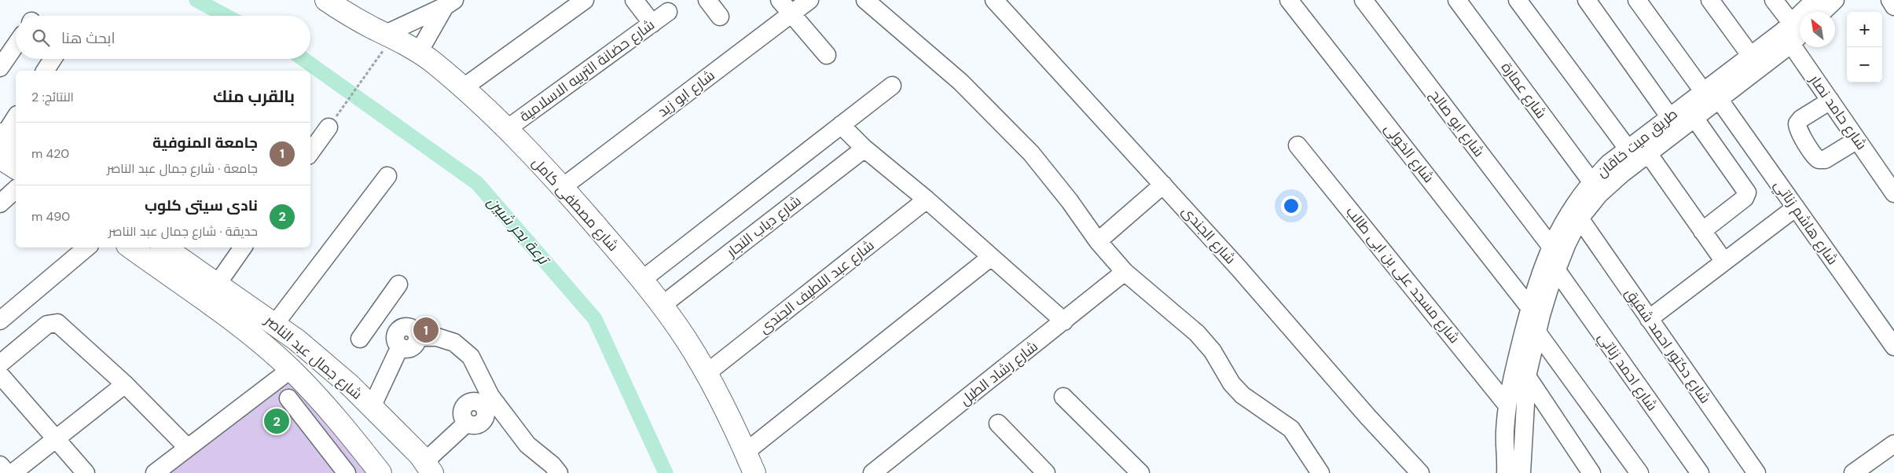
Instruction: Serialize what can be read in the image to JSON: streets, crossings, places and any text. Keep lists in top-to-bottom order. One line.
{"streets":{"main road":["شارع مصطفى كامل","شارع جمال عبد الناصر"],"street":["شارع حضانة التربيه الاسلامية","شارع عمارة","شارع ابو زيد","شارع حامد نصار","شارع ابو صالح","طريق ميت خاقان","شارع الخولى","شارع هاشم زناتي","شارع دياب النجار","شارع الجندى","شارع مسجد على بن ابى طالب","شارع عبد اللطيف الجندى","شارع دكتور احمد شفيق","شارع احمد زناتي","شارع رشاد الطبل"]},"crossings":[["شارع حضانة التربيه الاسلامية","شارع مصطفى كامل"],["شارع عمارة","طريق ميت خاقان"],["شارع ابو زيد","شارع مصطفى كامل"],["شارع حامد نصار","طريق ميت خاقان"],["شارع ابو صالح","طريق ميت خاقان"],["طريق ميت خاقان","شارع الخولى"],["طريق ميت خاقان","شارع هاشم زناتي"],["طريق ميت خاقان","شارع مسجد على بن ابى طالب"],["طريق ميت خاقان","شارع دكتور احمد شفيق"],["طريق ميت خاقان","شارع احمد زناتي"],["شارع مصطفى كامل","شارع دياب النجار"],["شارع مصطفى كامل","شارع عبد اللطيف الجندى"]],"water":["ترعة بحر شبين"],"north":"top left","page":{"map_buttons":["+","−"],"search":"ابحث هنا","heading":["بالقرب منك","النتائج: 2"],"list":[{"mark":"1","name":"جامعة المنوفية","note":"جامعة · شارع جمال عبد الناصر","value":"420 m"},{"mark":"2","name":"نادى سيتى كلوب","note":"حديقة · شارع جمال عبد الناصر","value":"490 m"}],"pins":["1","2"]}}
